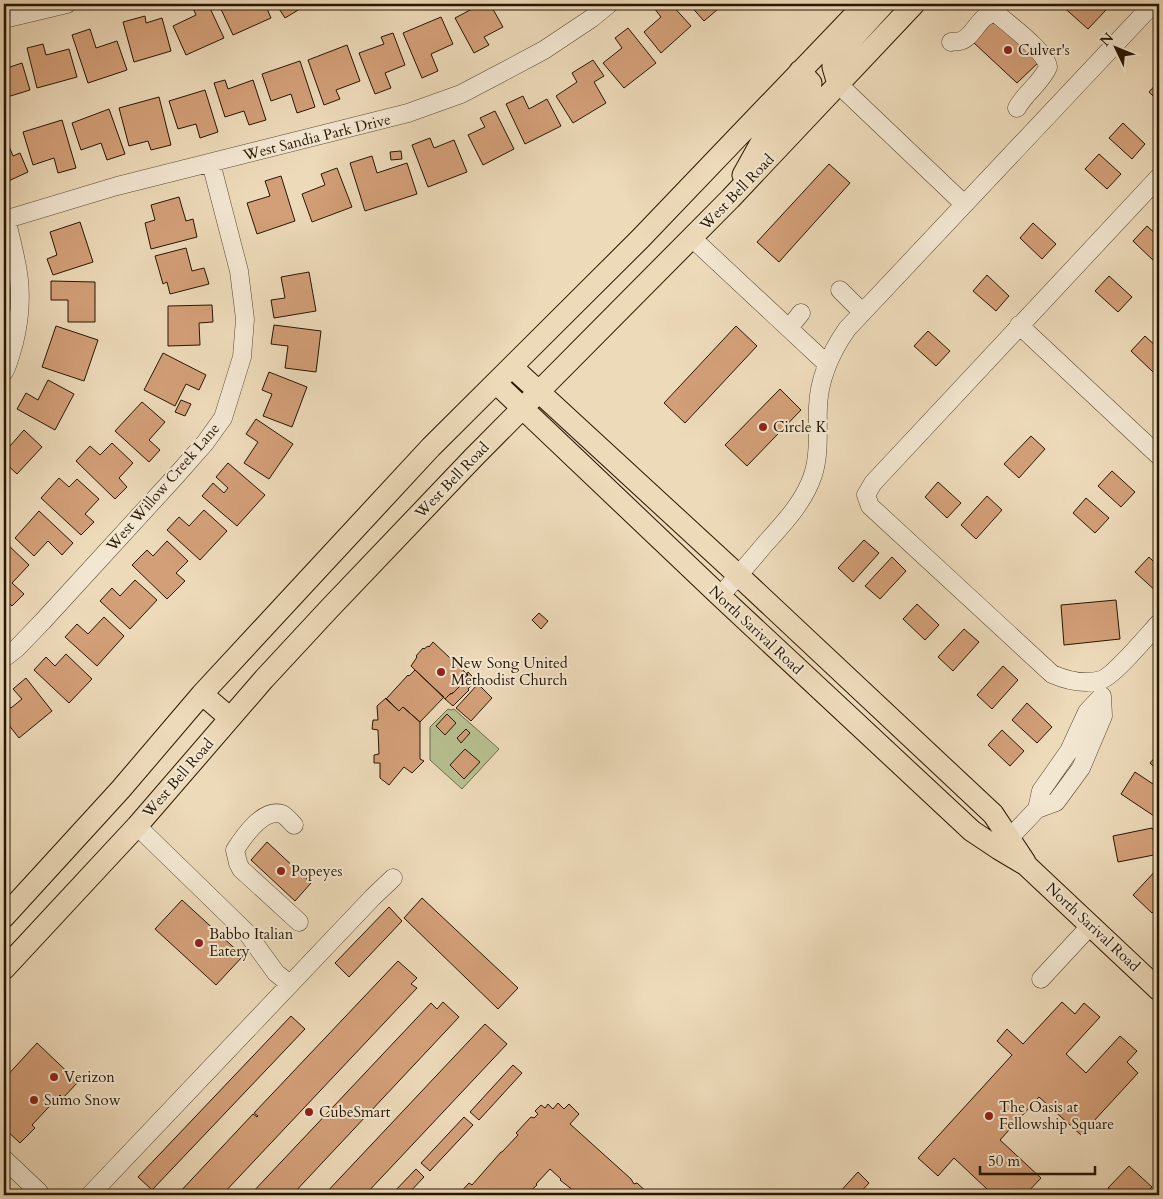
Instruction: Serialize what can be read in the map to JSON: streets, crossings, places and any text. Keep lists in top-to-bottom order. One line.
{"streets":{"main road":["West Bell Road","North Sarival Road"],"street":["West Sandia Park Drive","West Willow Creek Lane"]},"crossings":[["West Sandia Park Drive","West Willow Creek Lane"],["West Bell Road","North Sarival Road"]],"places":["Culver's","Circle K","New Song United Methodist Church","Popeyes","Babbo Italian Eatery","Verizon","Sumo Snow","CubeSmart","The Oasis at Fellowship Square"],"scale_bar":"50 m","north":"top left"}
